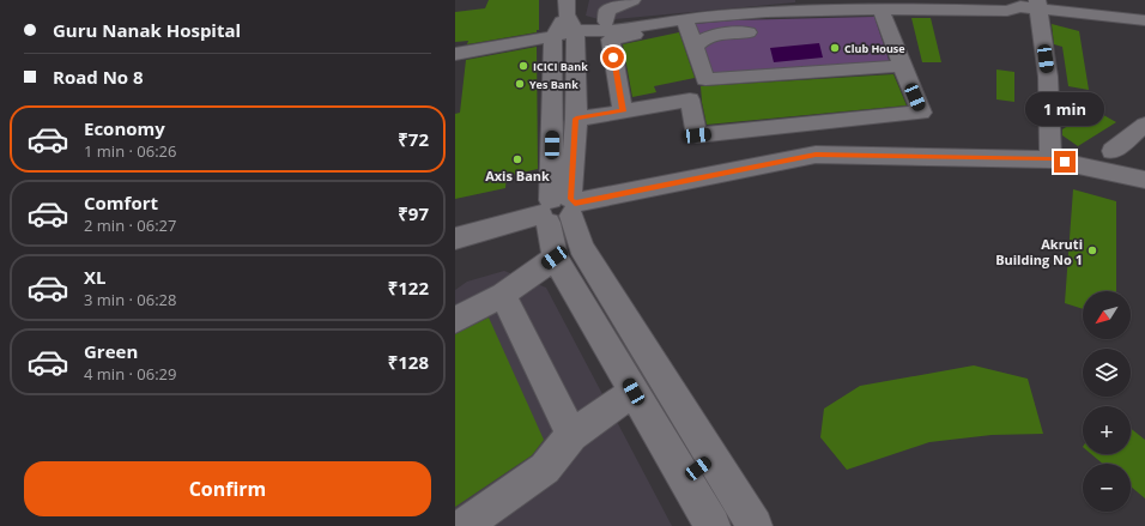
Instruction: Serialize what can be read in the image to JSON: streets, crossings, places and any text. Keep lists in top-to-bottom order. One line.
{"places":["Club House","ICICI Bank","Yes Bank","Axis Bank","Akruti Building No 1"],"north":"bottom left","page":{"banner":["Guru Nanak Hospital","Road No 8"],"bubble":"1 min","list":[{"name":"Economy","note":"1 min · 06:26","value":"₹72"},{"name":"Comfort","note":"2 min · 06:27","value":"₹97"},{"name":"XL","note":"3 min · 06:28","value":"₹122"},{"name":"Green","note":"4 min · 06:29","value":"₹128"}],"map_buttons":["+","−"],"buttons":"Confirm"}}
